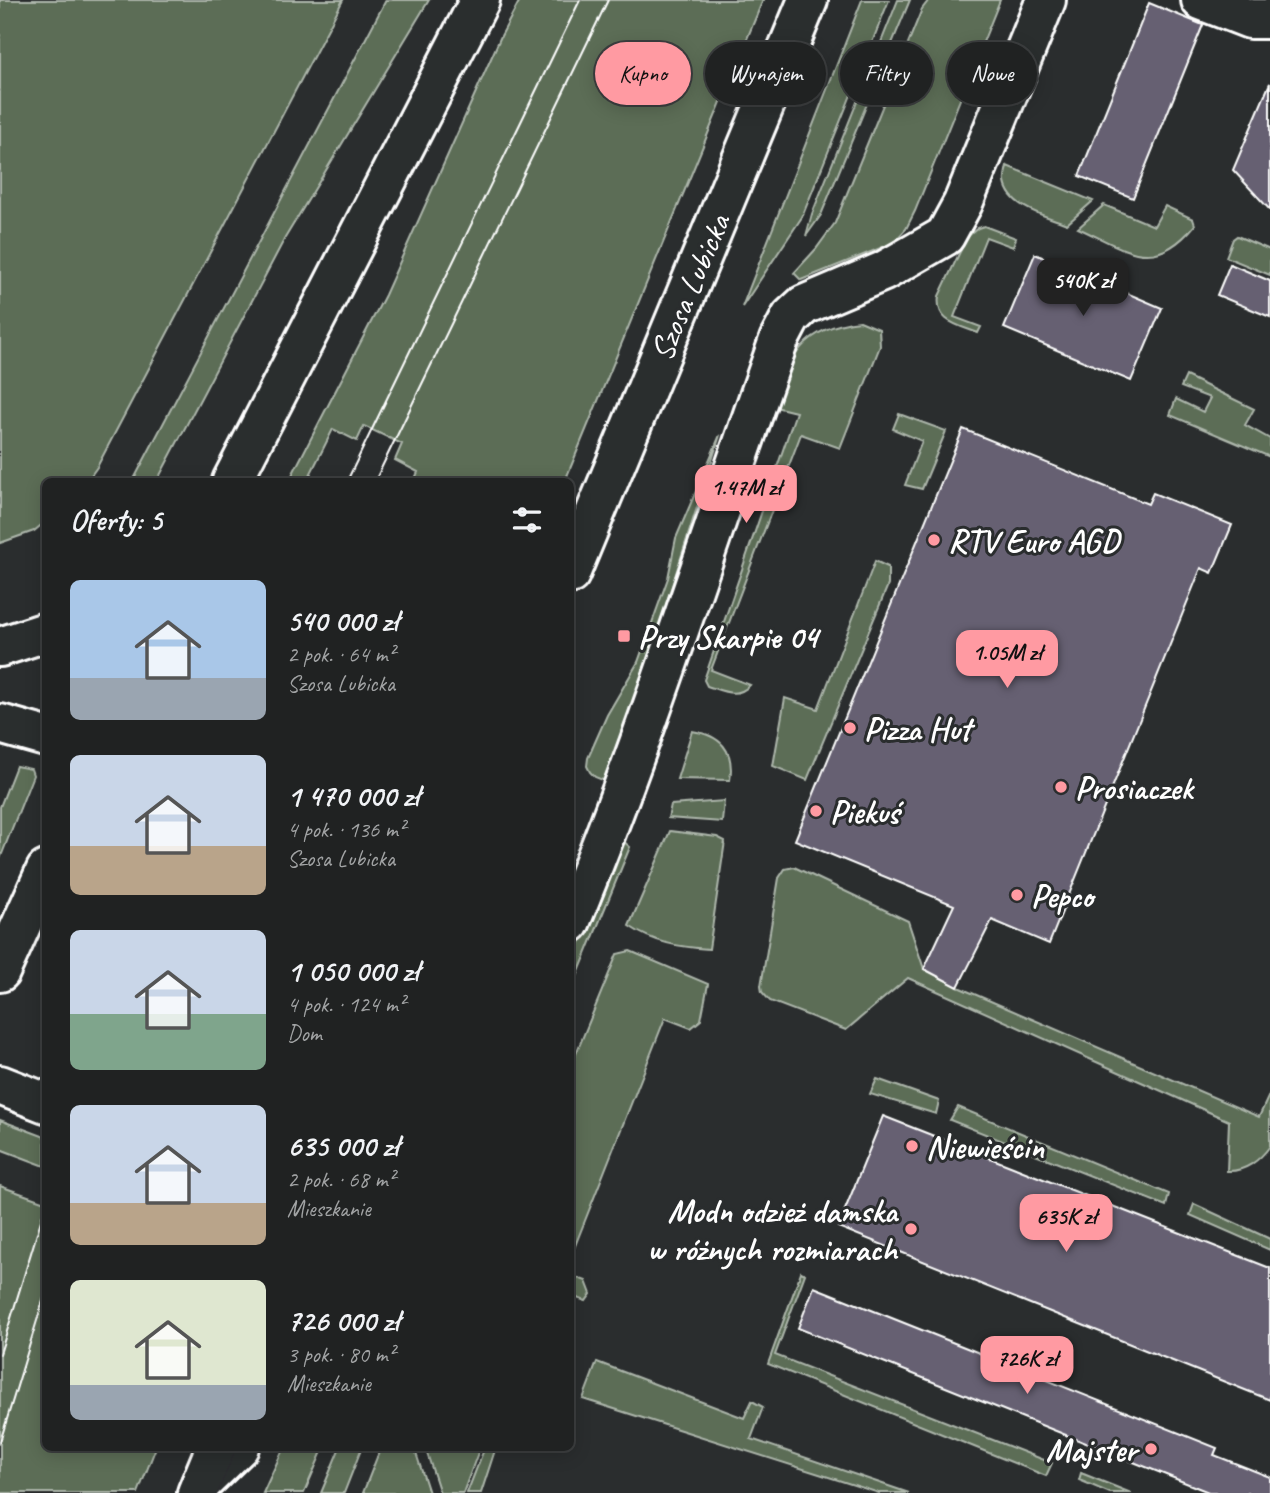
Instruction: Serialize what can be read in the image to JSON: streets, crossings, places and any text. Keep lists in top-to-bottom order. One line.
{"streets":{"main road":["Szosa Lubicka"]},"places":{"other":["RTV Euro AGD","Pizza Hut","Prosiaczek","Piekuś","Pepco","Niewieścin","Modn odzież damska w różnych rozmiarach","Majster"],"transit":["Przy Skarpie 04"]},"page":{"chip":["Kupno","Wynajem","Filtry","Nowe"],"price":["540K zł","1.47M zł","1.05M zł","635K zł","726K zł"],"heading":"Oferty: 5","list":[{"name":"540 000 zł","note":"2 pok. · 64 m² · Szosa Lubicka"},{"name":"1 470 000 zł","note":"4 pok. · 136 m² · Szosa Lubicka"},{"name":"1 050 000 zł","note":"4 pok. · 124 m² · Dom"},{"name":"635 000 zł","note":"2 pok. · 68 m² · Mieszkanie"},{"name":"726 000 zł","note":"3 pok. · 80 m² · Mieszkanie"}]}}
